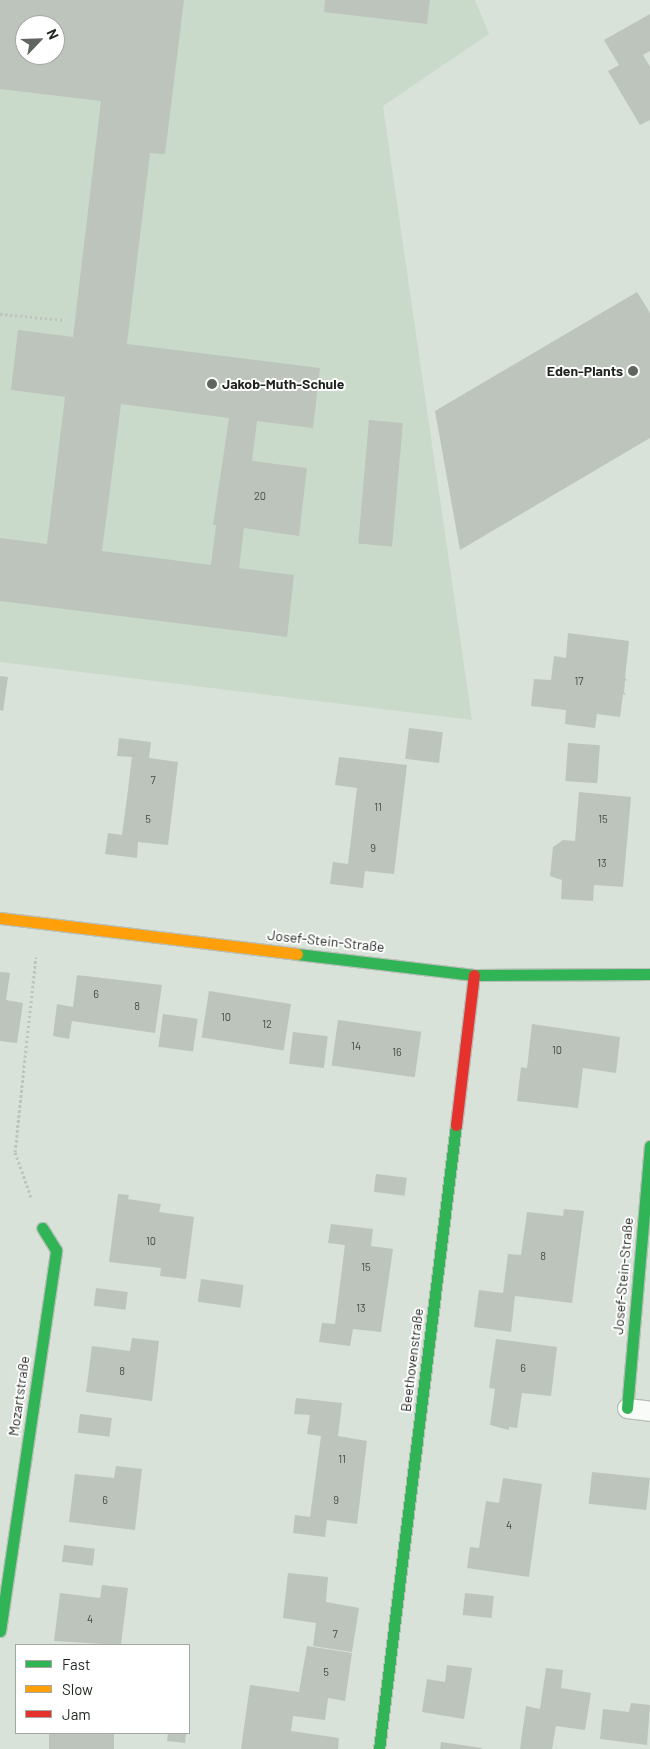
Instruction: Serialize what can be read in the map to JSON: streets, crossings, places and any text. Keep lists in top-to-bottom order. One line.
{"streets":{"street":["Josef-Stein-Straße","Beethovenstraße","Mozartstraße"]},"crossings":[["Josef-Stein-Straße","Beethovenstraße"]],"places":["Eden-Plants","Jakob-Muth-Schule"],"house_numbers":["20","17","7","11","5","15","9","13","6","8","10","12","14","10","16","10","8","15","13","6","8","11","6","9","4","4","7","5"],"legend":["Fast","Slow","Jam"],"north":"top right"}
